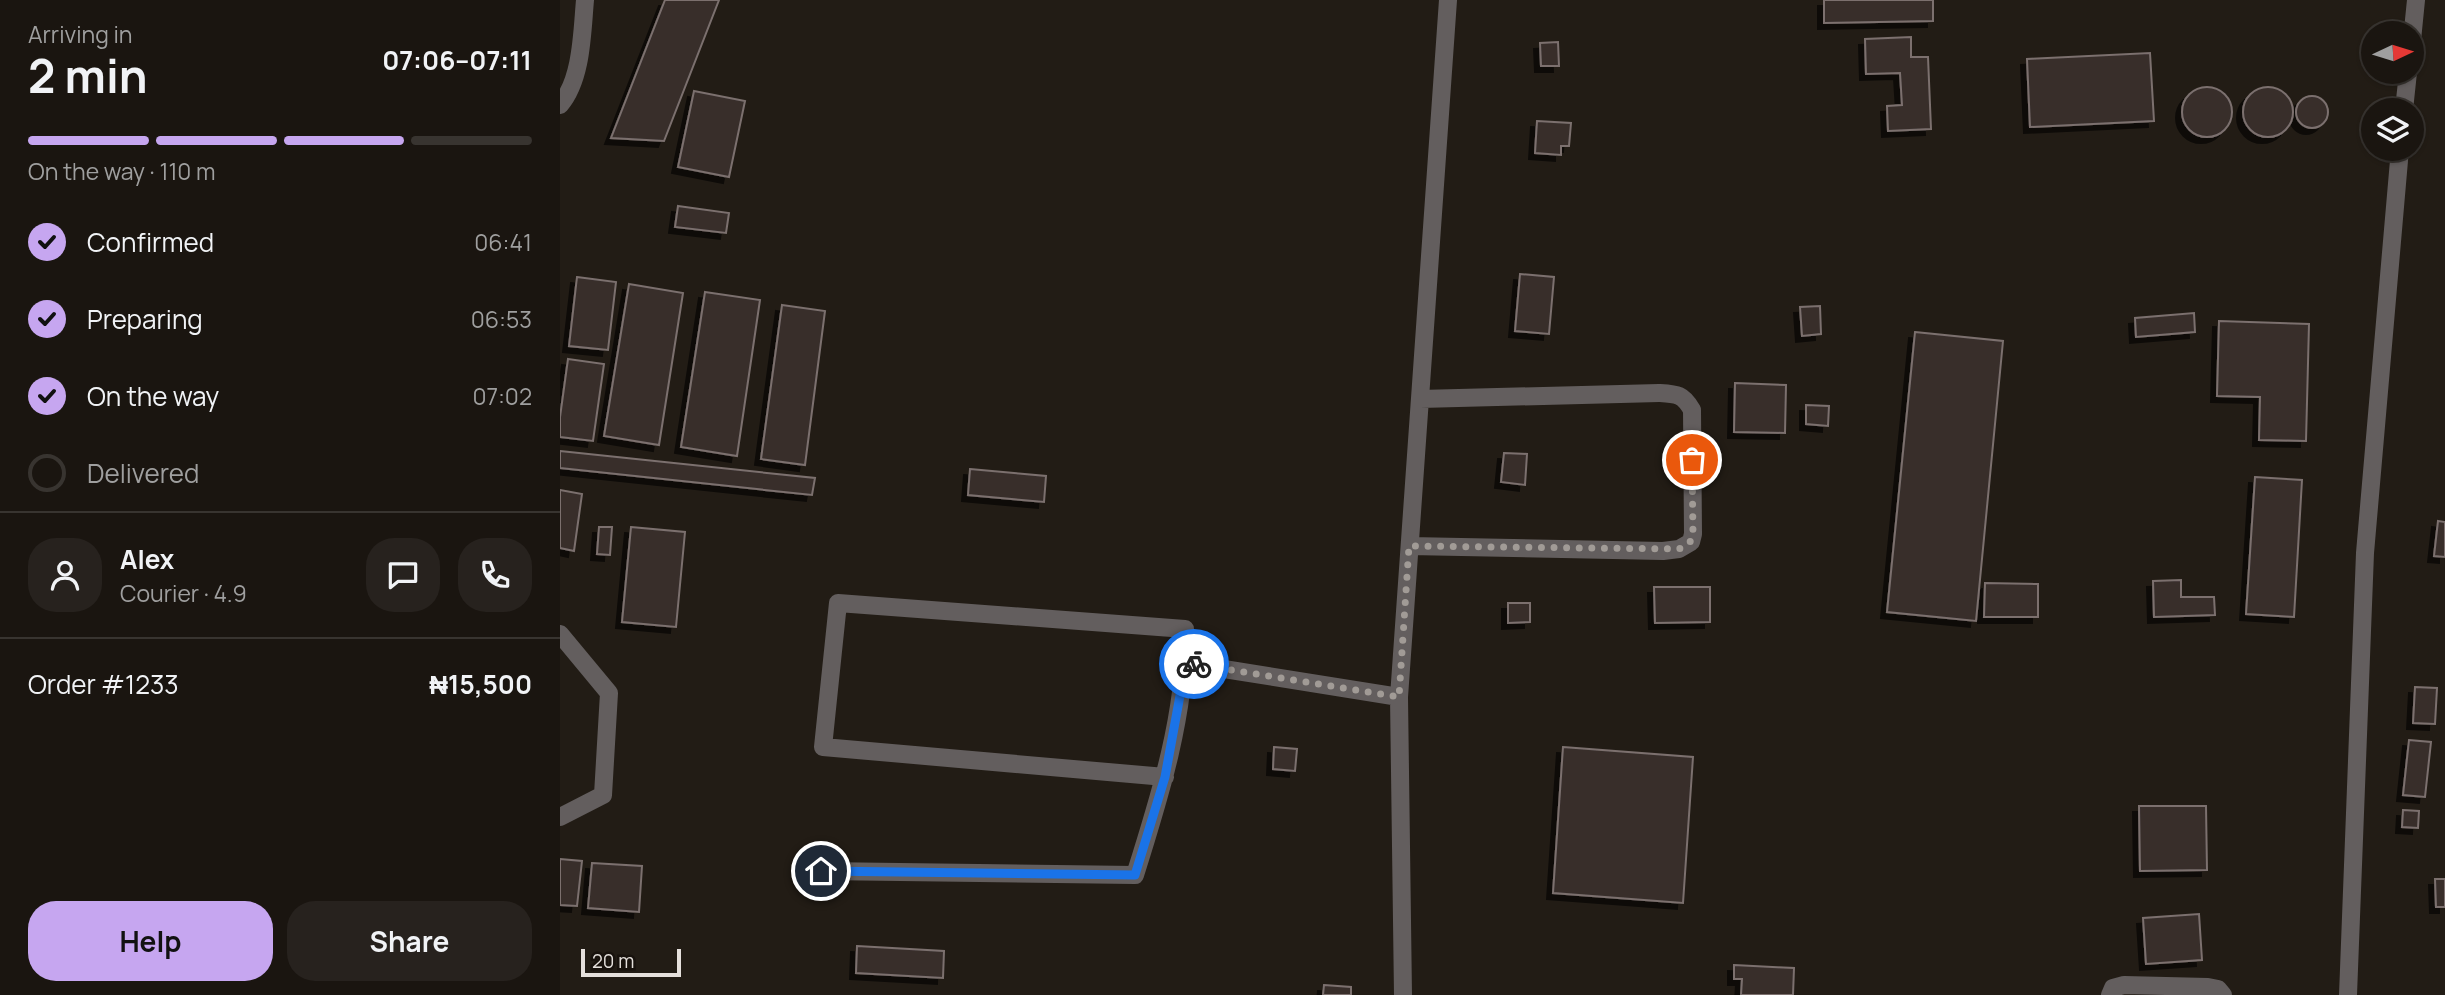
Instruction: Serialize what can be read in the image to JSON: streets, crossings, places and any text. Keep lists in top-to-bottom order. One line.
{"scale_bar":"20 m","north":"right","page":{"heading":["2 min","Arriving in","07:06–07:11"],"panel":["Alex","Courier · 4.9","Order #1233","₦15,500"],"bar":"On the way · 110 m","list":[["Confirmed","06:41"],["Preparing","06:53"],["On the way","07:02"],"Delivered"],"buttons":["Help","Share"],"scale":"20 m"}}
